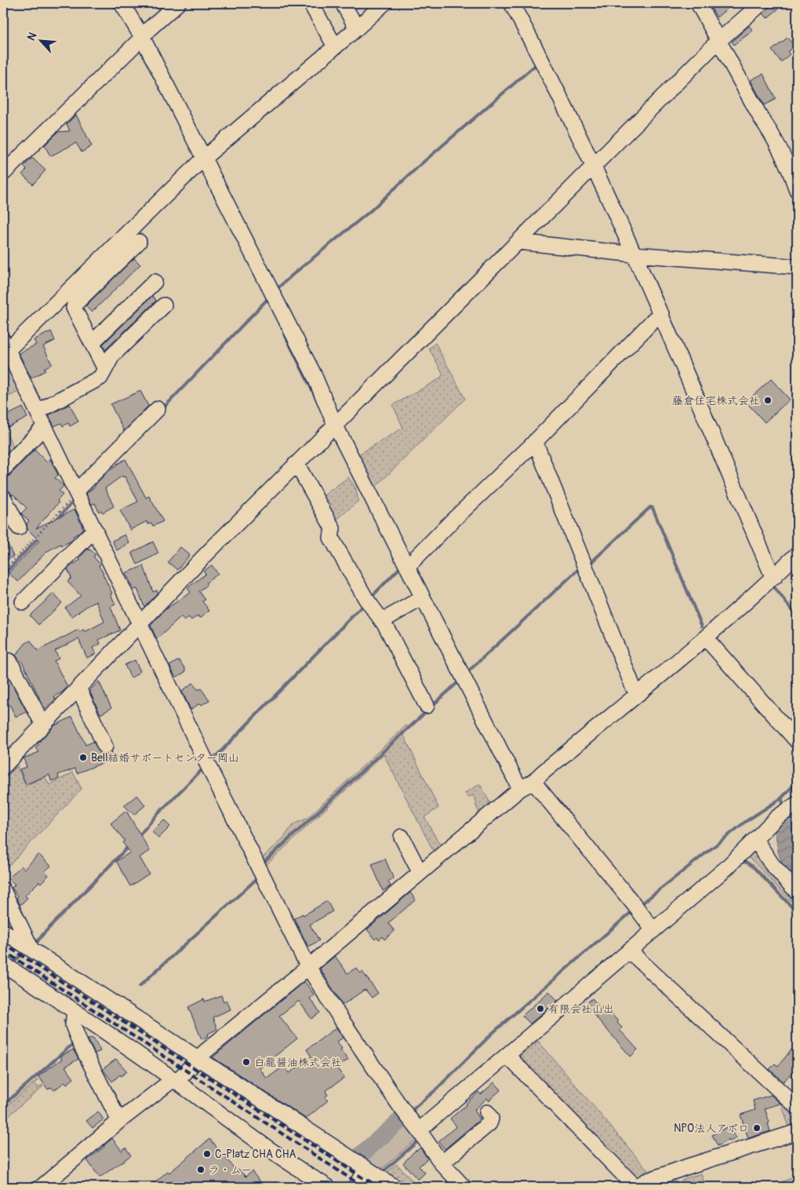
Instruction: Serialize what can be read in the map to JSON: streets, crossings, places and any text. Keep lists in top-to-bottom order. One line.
{"places":["藤倉住宅株式会社","Bell結婚サポートセンター岡山","有限会社山出","白龍醤油株式会社","NPO法人アポロ","C-Platz CHA CHA","ラ・ムー"],"north":"top left"}
